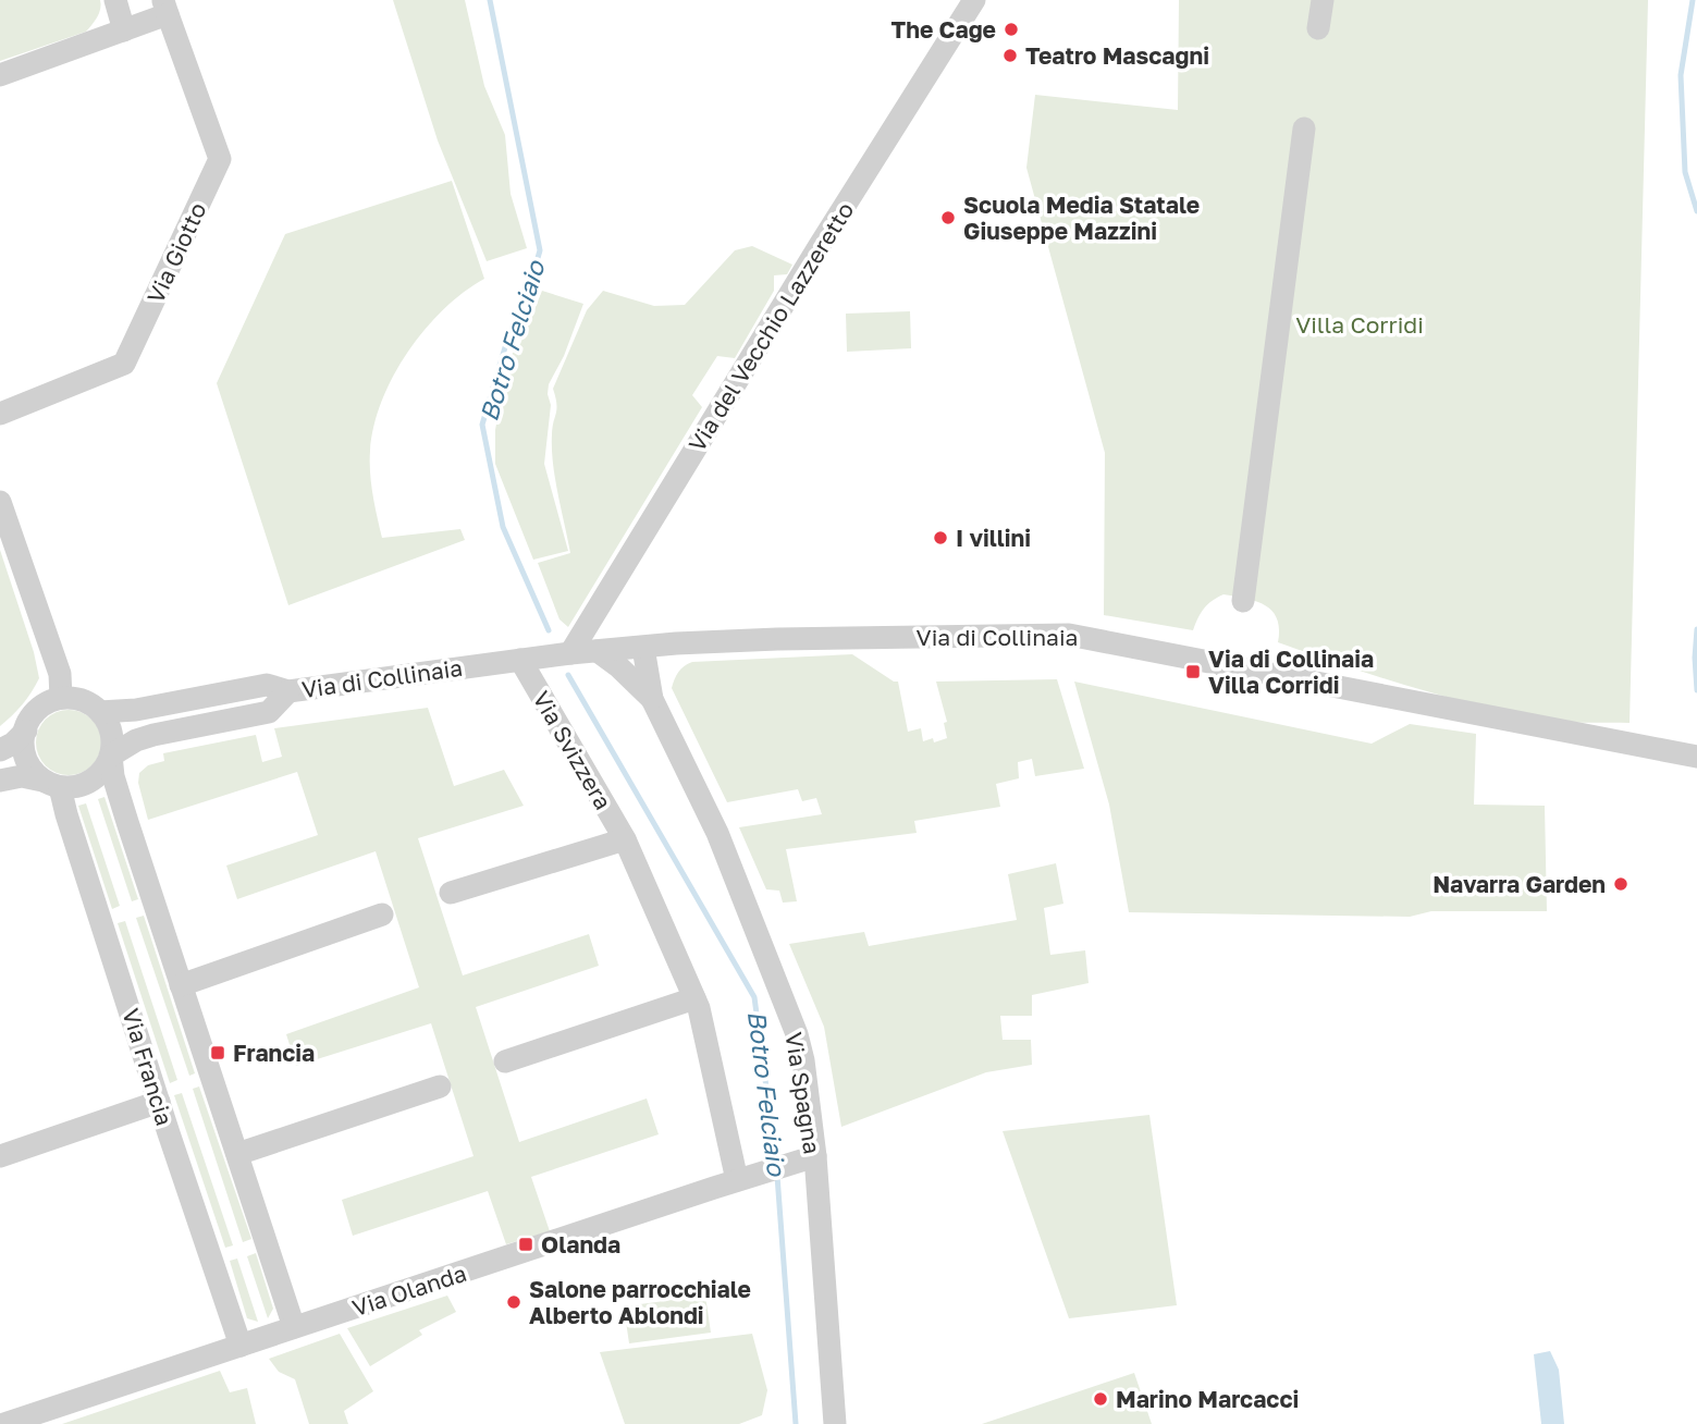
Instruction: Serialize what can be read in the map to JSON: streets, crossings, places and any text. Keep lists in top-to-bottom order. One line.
{"streets":{"street":["Via Giotto","Via del Vecchio Lazzeretto","Via di Collinaia","Via Svizzera","Via Francia","Via Spagna","Via Olanda"]},"crossings":[["Via del Vecchio Lazzeretto","Via di Collinaia"],["Via di Collinaia","Via Svizzera"],["Via di Collinaia","Via Francia"],["Via di Collinaia","Via Spagna"],["Via Svizzera","Via Olanda"],["Via Francia","Via Olanda"],["Via Spagna","Via Olanda"]],"water":["Botro Felciaio"],"parks":["Villa Corridi"],"places":{"other":["The Cage","Teatro Mascagni","Scuola Media Statale Giuseppe Mazzini","I villini","Navarra Garden","Salone parrocchiale Alberto Ablondi","Marino Marcacci"],"transit":["Via di Collinaia Villa Corridi","Francia","Olanda"]}}
